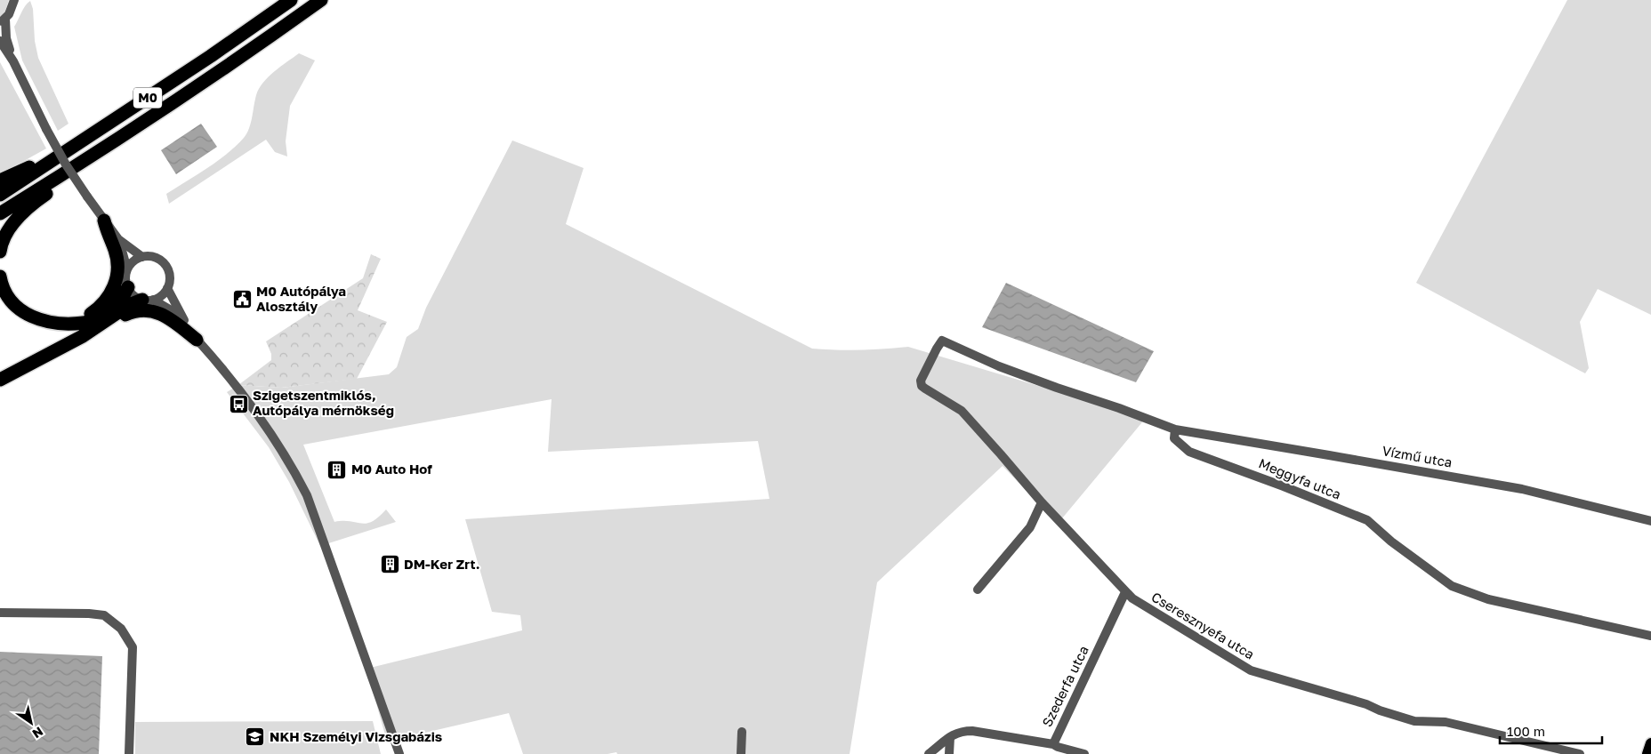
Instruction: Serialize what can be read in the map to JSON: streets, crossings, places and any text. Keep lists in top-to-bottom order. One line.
{"streets":{"highway":["M0"],"street":["Vízmű utca","Meggyfa utca","Cseresznyefa utca","Szederfa utca"]},"crossings":[["Vízmű utca","Meggyfa utca"],["Vízmű utca","Cseresznyefa utca"],["Meggyfa utca","Cseresznyefa utca"],["Cseresznyefa utca","Szederfa utca"]],"places":{"public building":["M0 Autópálya Alosztály"],"bus stop":["Szigetszentmiklós, Autópálya mérnökség"],"building":["M0 Auto Hof","DM-Ker Zrt."],"school or university":["NKH Személyi Vizsgabázis"]},"scale_bar":"100 m","north":"bottom right"}
